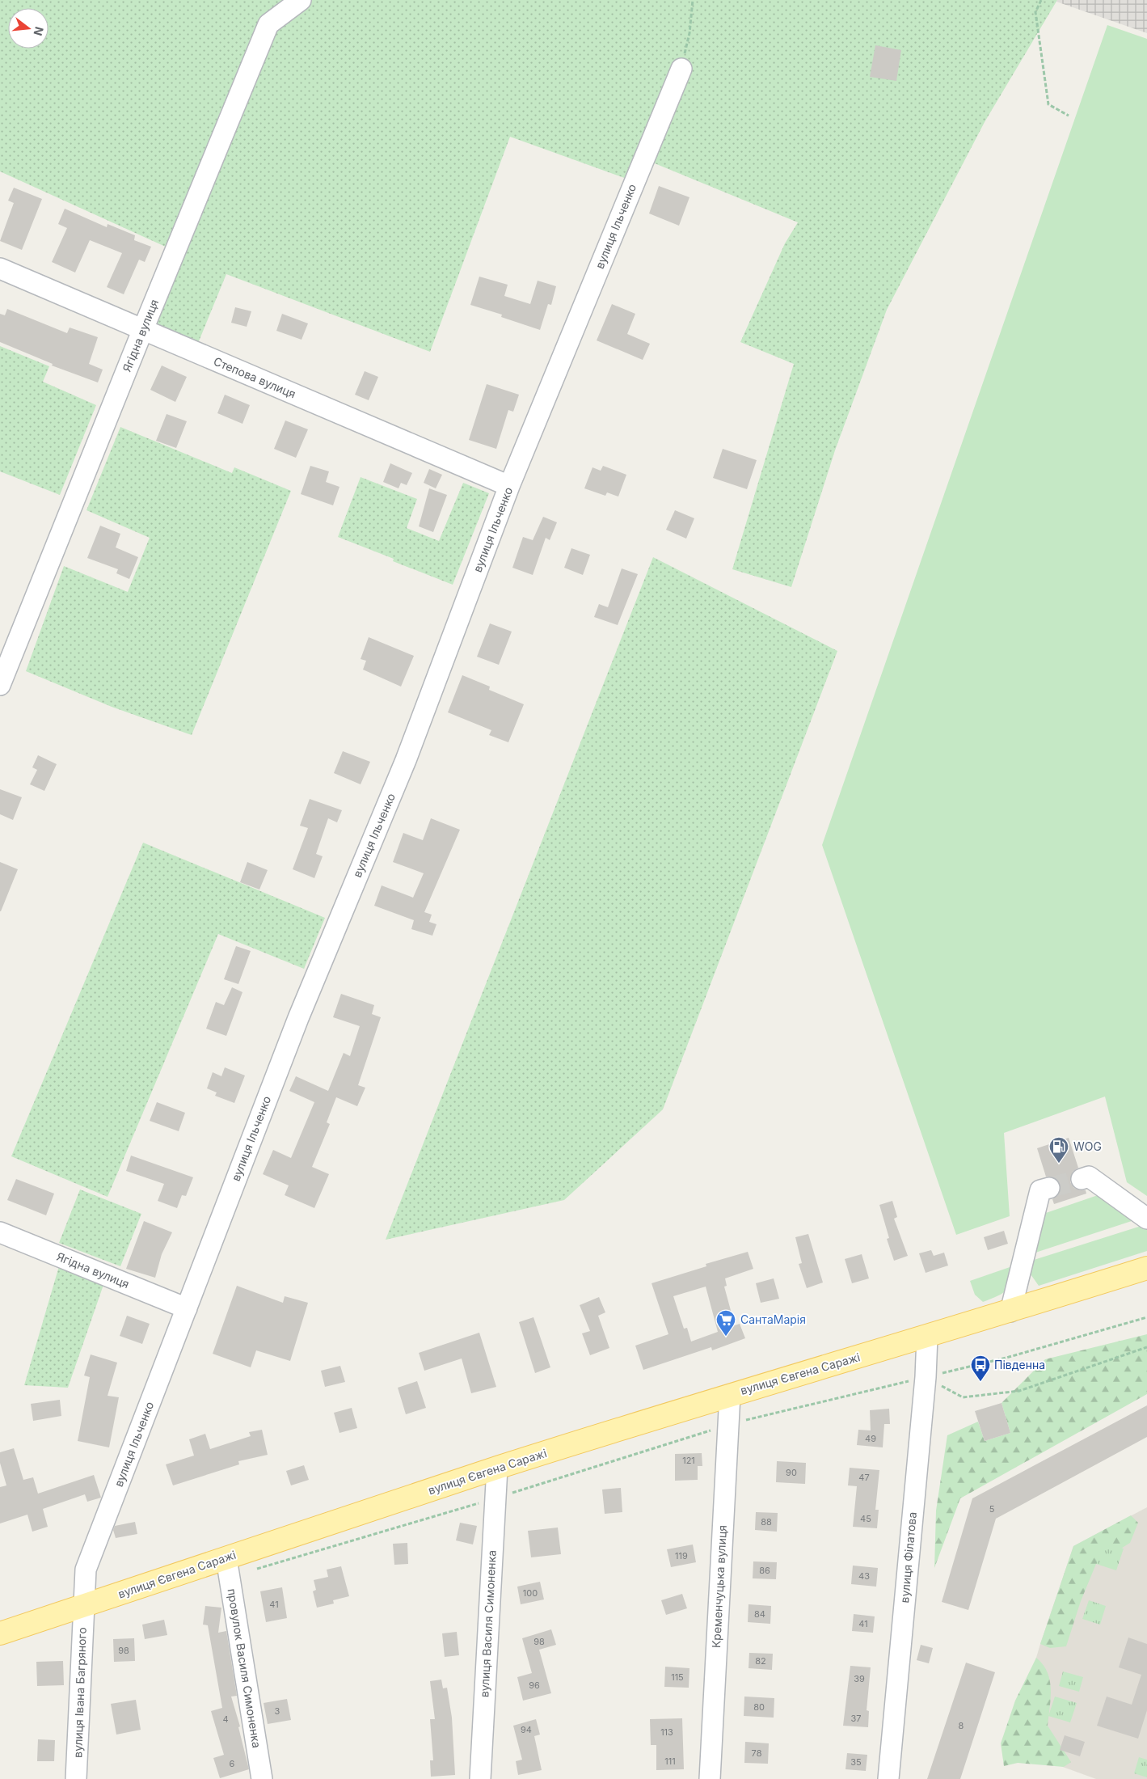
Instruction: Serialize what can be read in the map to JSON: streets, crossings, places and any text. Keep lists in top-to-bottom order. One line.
{"streets":{"main road":["вулиця Євгена Саражі"],"street":["вулиця Ільченко","Ягідна вулиця","Степова вулиця","вулиця Філатова","Кременчуцька вулиця","вулиця Василя Симоненка","провулок Василя Симоненка","вулиця Івана Багряного"]},"crossings":[["вулиця Ільченко","Ягідна вулиця"],["вулиця Ільченко","Степова вулиця"],["вулиця Ільченко","вулиця Євгена Саражі"],["вулиця Ільченко","вулиця Івана Багряного"],["Ягідна вулиця","Степова вулиця"],["вулиця Євгена Саражі","вулиця Філатова"],["вулиця Євгена Саражі","Кременчуцька вулиця"],["вулиця Євгена Саражі","вулиця Василя Симоненка"],["вулиця Євгена Саражі","провулок Василя Симоненка"],["вулиця Євгена Саражі","вулиця Івана Багряного"]],"places":{"fuel station":["WOG"],"supermarket":["СантаМарія"],"bus stop":["Південна"]},"house_numbers":["49","121","90","47","5","45","88","119","86","43","100","41","84","41","98","98","82","115","39","96","80","3","37","4","8","94","113","78","111","35","6"],"north":"right"}
